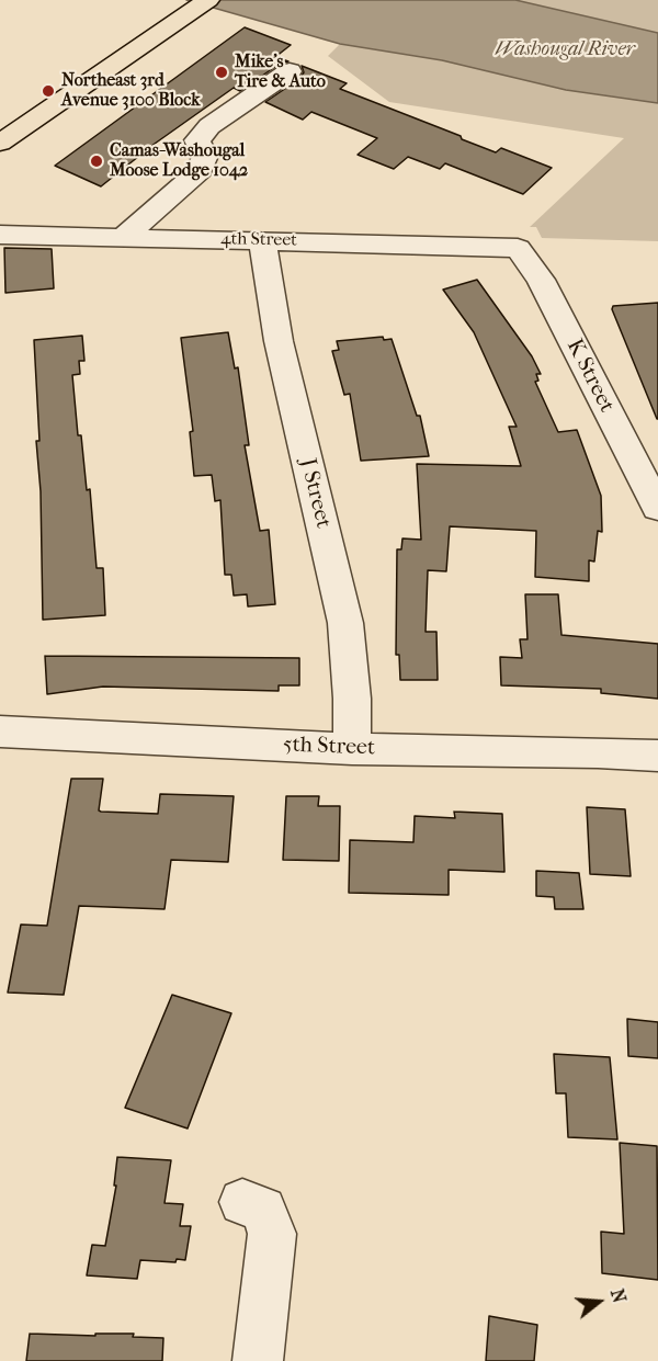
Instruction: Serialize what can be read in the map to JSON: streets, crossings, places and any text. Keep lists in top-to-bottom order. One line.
{"streets":{"street":["4th Street","K Street","J Street","5th Street"]},"crossings":[["4th Street","K Street"],["4th Street","J Street"],["J Street","5th Street"]],"water":["Washougal River"],"places":["Mike's Tire & Auto","Northeast 3rd Avenue 3100 Block","Camas-Washougal Moose Lodge 1042"],"north":"right"}
